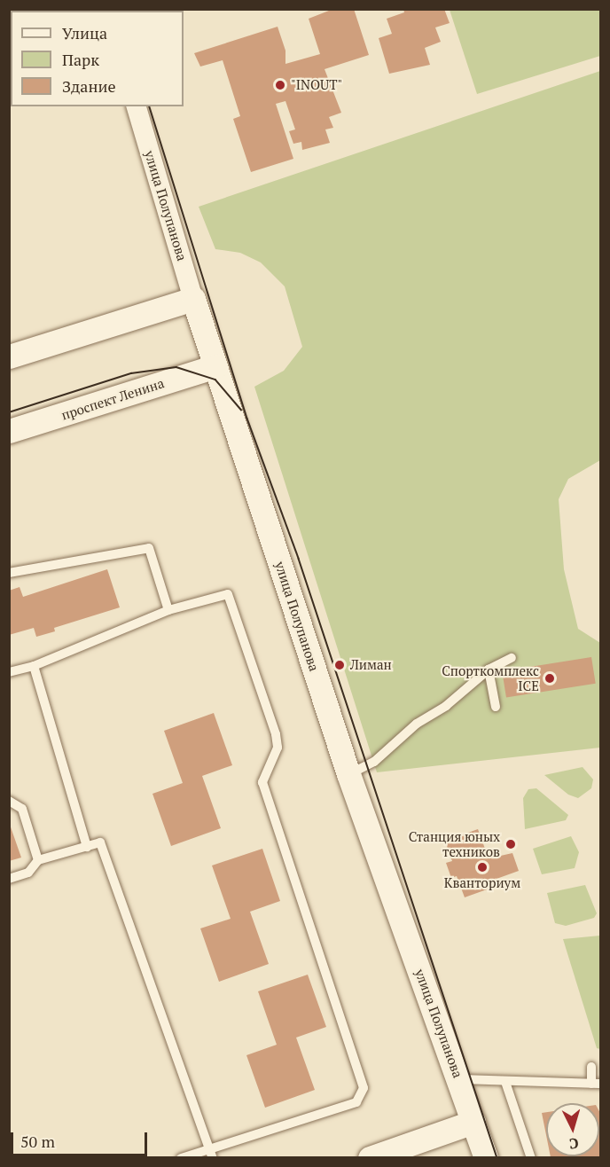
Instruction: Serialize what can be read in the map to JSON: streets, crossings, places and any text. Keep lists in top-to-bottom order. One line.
{"streets":{"street":["улица Полупанова","проспект Ленина"]},"crossings":[["улица Полупанова","проспект Ленина"]],"places":["\"INOUT\"","Лиман","Спорткомплекс ICE","Станция юных техников","Кванториум"],"legend":["Улица","Парк","Здание"],"scale_bar":"50 m","north":"bottom"}
